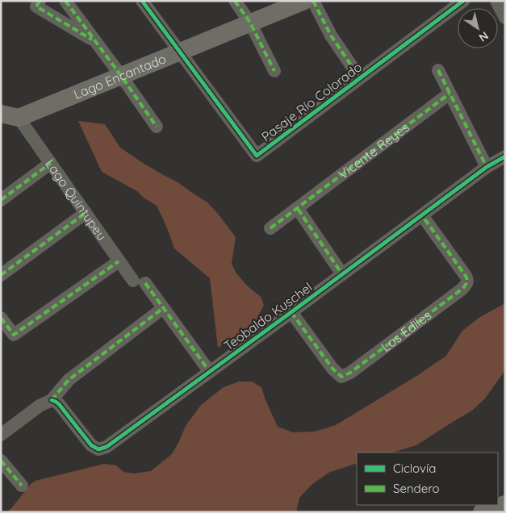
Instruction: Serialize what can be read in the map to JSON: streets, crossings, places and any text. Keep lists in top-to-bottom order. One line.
{"streets":{"street":["Lago Encantado","Pasaje Río Colorado","Vicente Reyes","Lago Quintupeu","Teobaldo Kuschel","Los Ediles"]},"crossings":[["Lago Encantado","Pasaje Río Colorado"],["Lago Encantado","Lago Quintupeu"],["Lago Quintupeu","Teobaldo Kuschel"],["Teobaldo Kuschel","Los Ediles"]],"legend":["Ciclovía","Sendero"],"north":"bottom right"}
